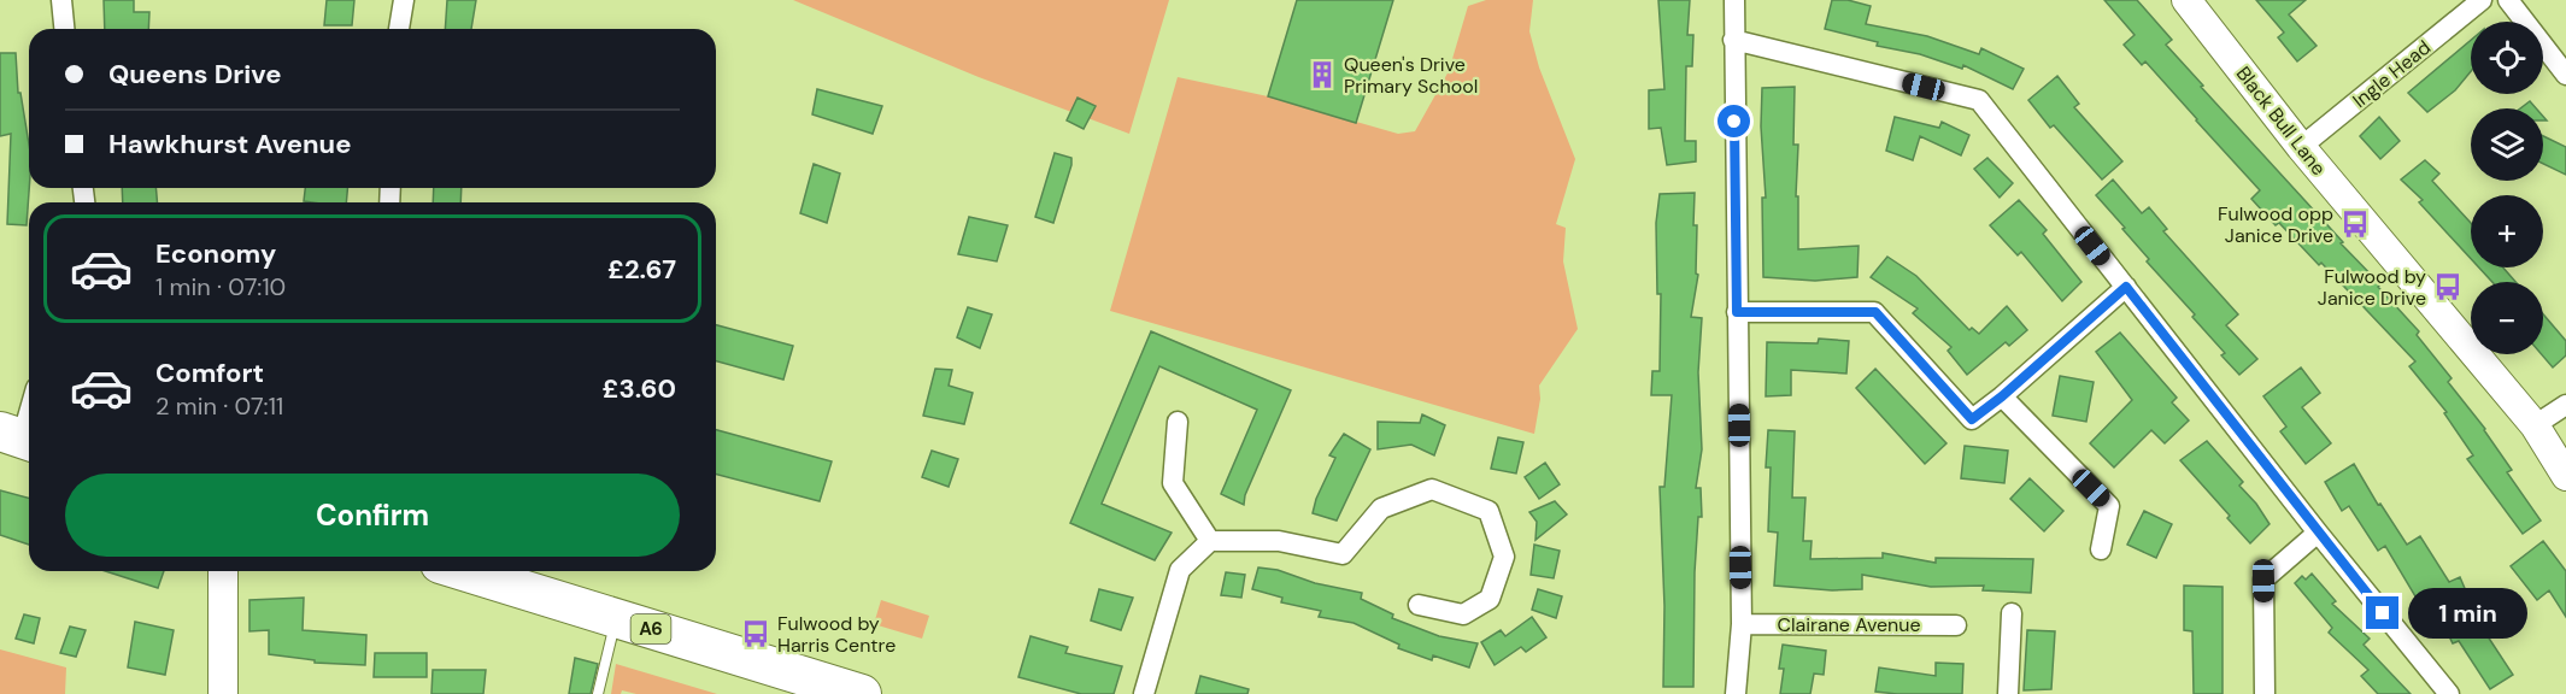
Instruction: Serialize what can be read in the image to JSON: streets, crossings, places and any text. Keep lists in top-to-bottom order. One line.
{"streets":{"highway":["A6"],"street":["Ingle Head","Black Bull Lane","Clairane Avenue"]},"crossings":[["Ingle Head","Black Bull Lane"]],"places":{"building":["Queen's Drive Primary School"],"bus stop":["Fulwood opp Janice Drive","Fulwood by Janice Drive","Fulwood by Harris Centre"]},"page":{"map_buttons":["+","−"],"banner":["Queens Drive","Hawkhurst Avenue"],"list":[{"name":"Economy","note":"1 min · 07:10","value":"£2.67"},{"name":"Comfort","note":"2 min · 07:11","value":"£3.60"}],"buttons":"Confirm","bubble":"1 min"}}
